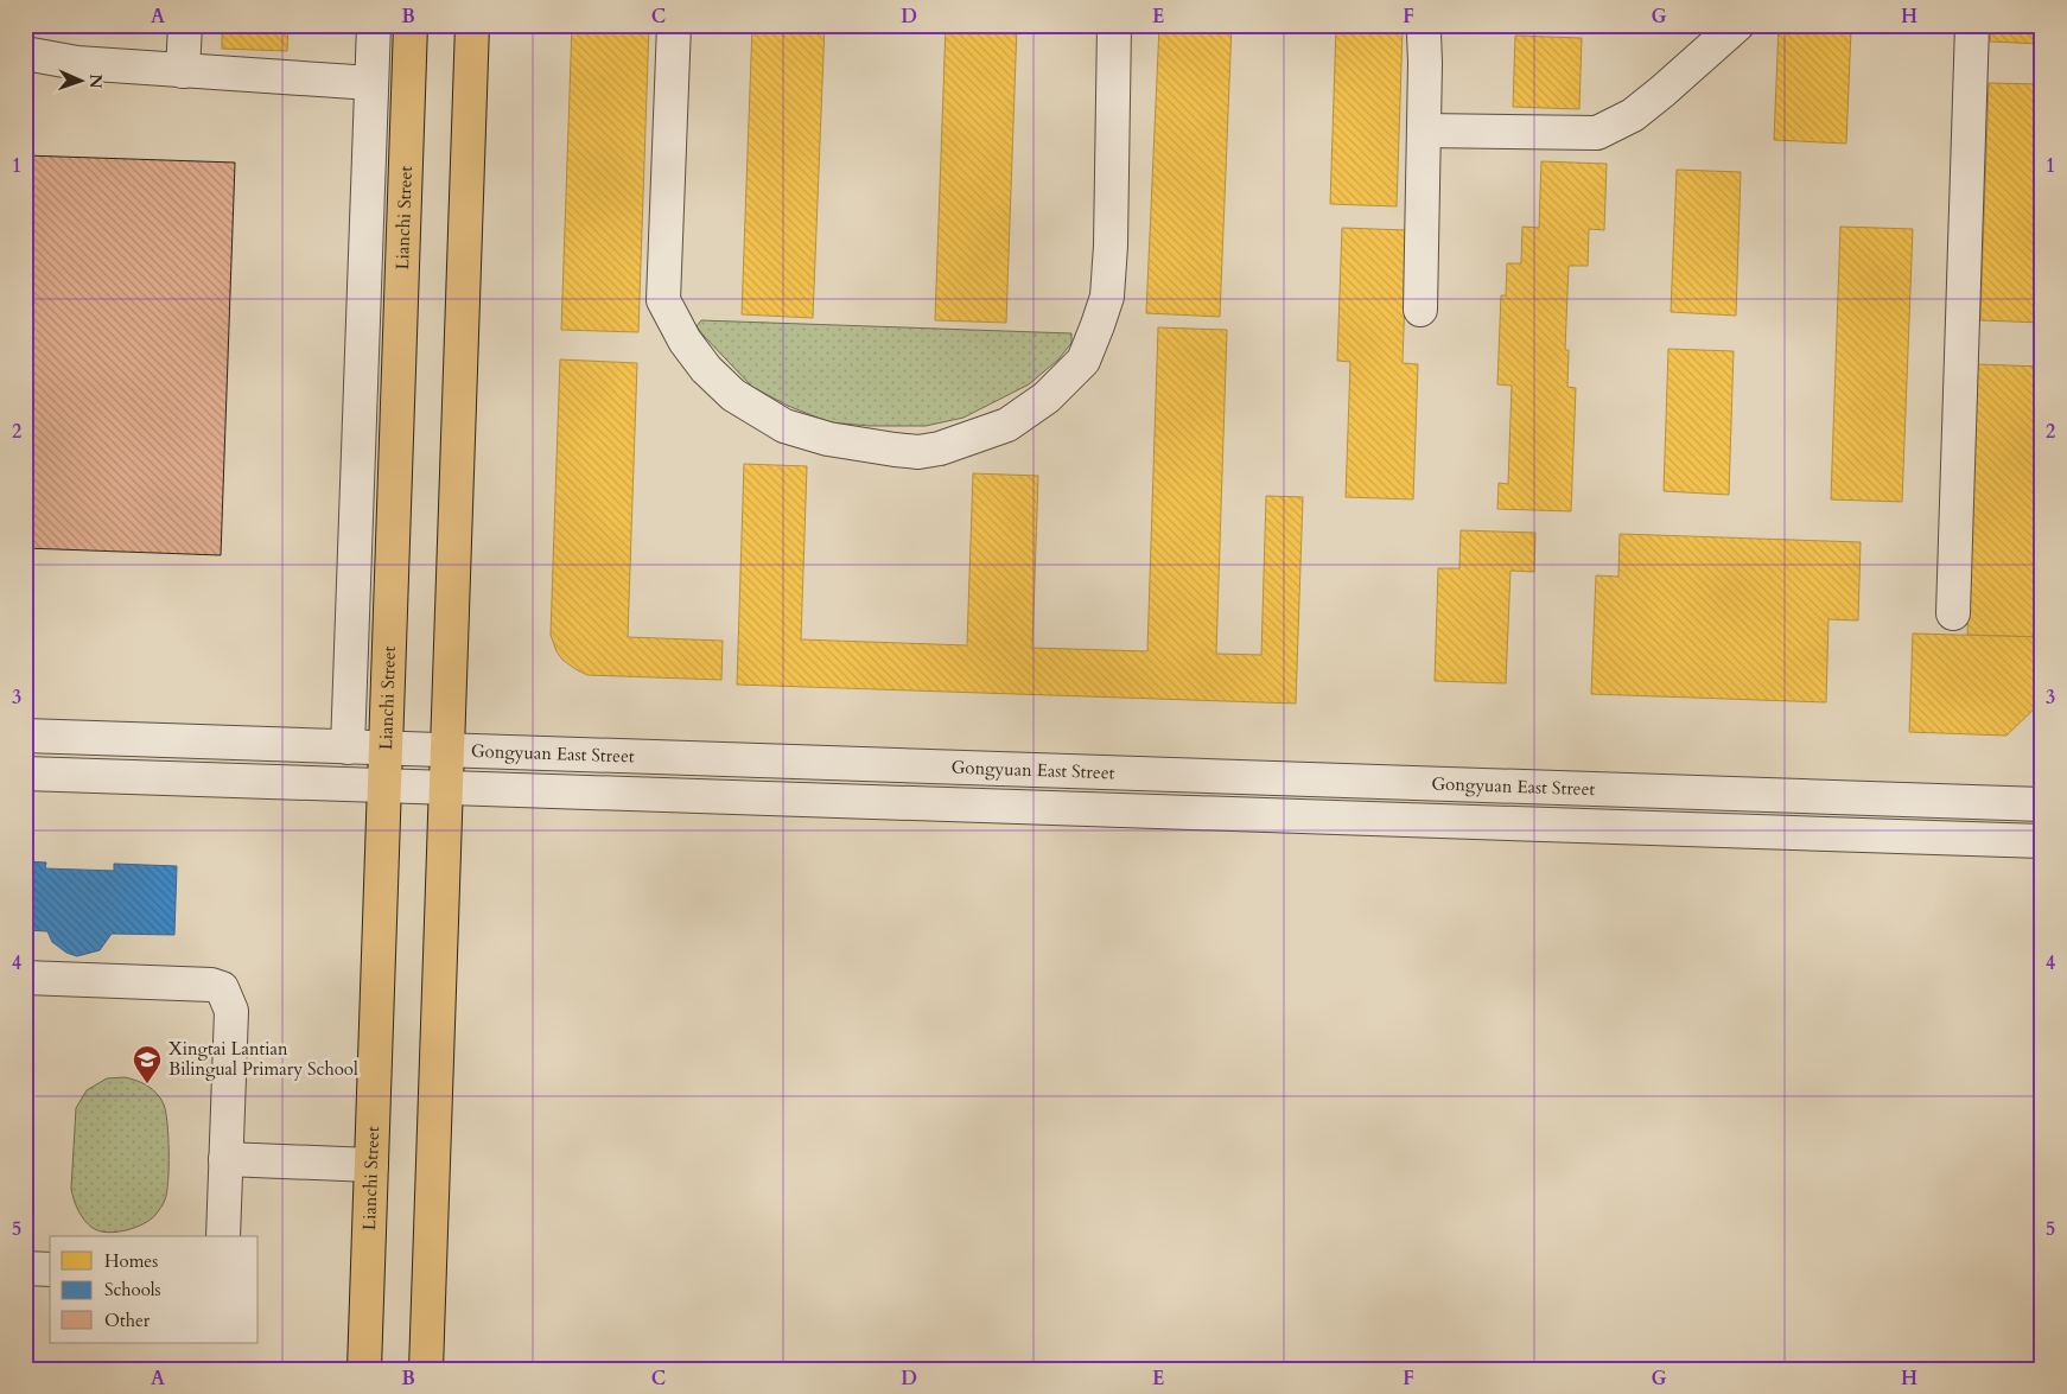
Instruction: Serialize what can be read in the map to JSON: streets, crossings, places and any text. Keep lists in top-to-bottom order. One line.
{"streets":{"main road":["Lianchi Street"],"street":["Gongyuan East Street"]},"crossings":[["Lianchi Street","Gongyuan East Street"]],"places":{"school or university":["Xingtai Lantian Bilingual Primary School"]},"legend":["Homes","Schools","Other"],"north":"right","grid":{"columns":["A","B","C","D","E","F","G","H"],"rows":["1","2","3","4","5"]}}
